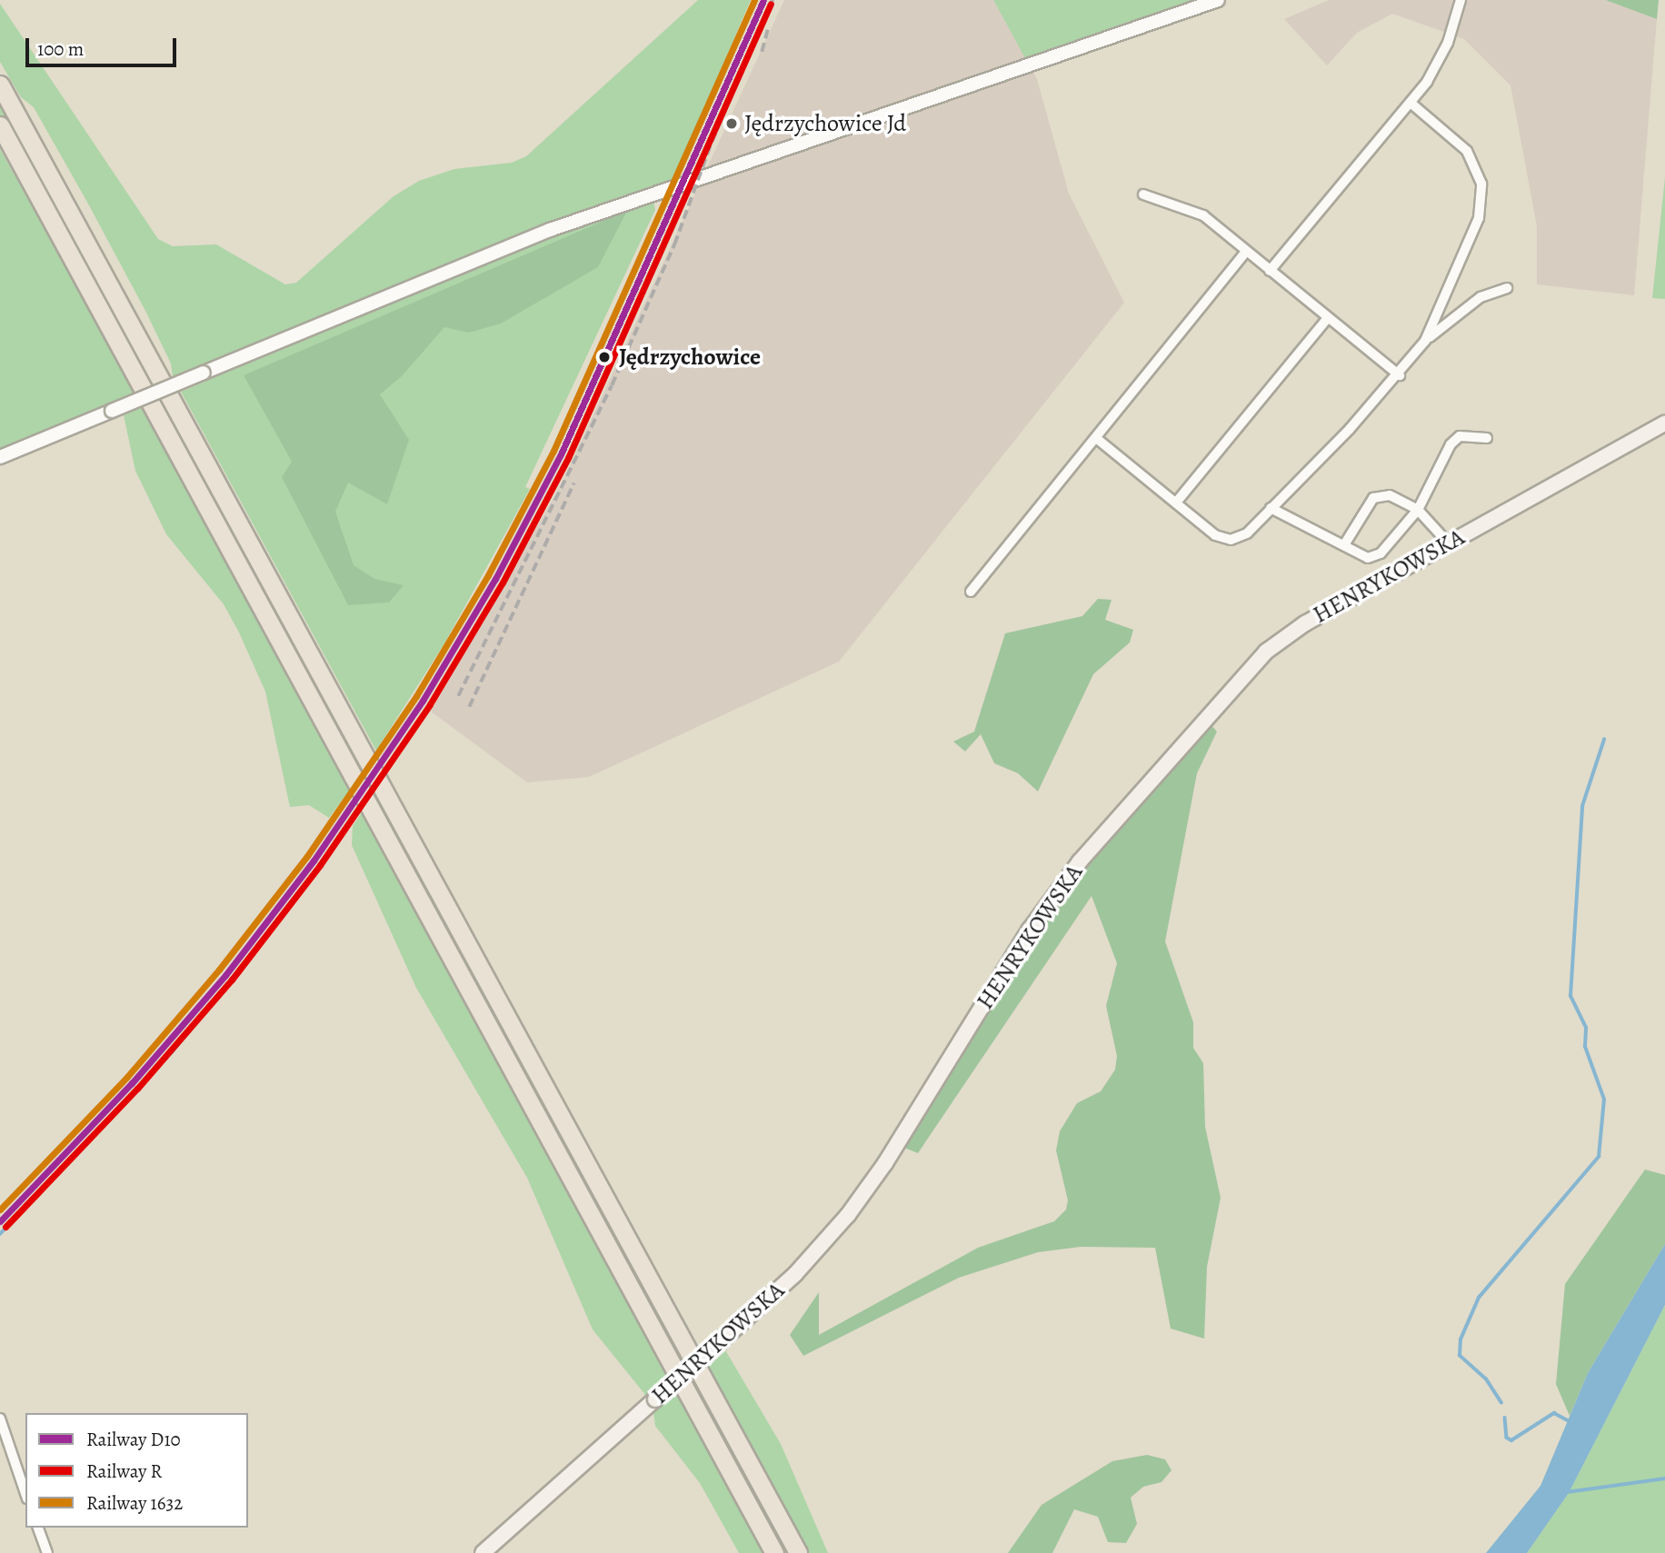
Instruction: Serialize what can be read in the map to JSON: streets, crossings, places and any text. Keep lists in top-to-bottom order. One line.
{"streets":{"main road":["HENRYKOWSKA"]},"places":["Jędrzychowice Jd","Jędrzychowice"],"lines":["rail line D10","rail line 1632","rail line R"],"legend":["Railway D10","Railway R","Railway 1632"],"scale_bar":"100 m"}
